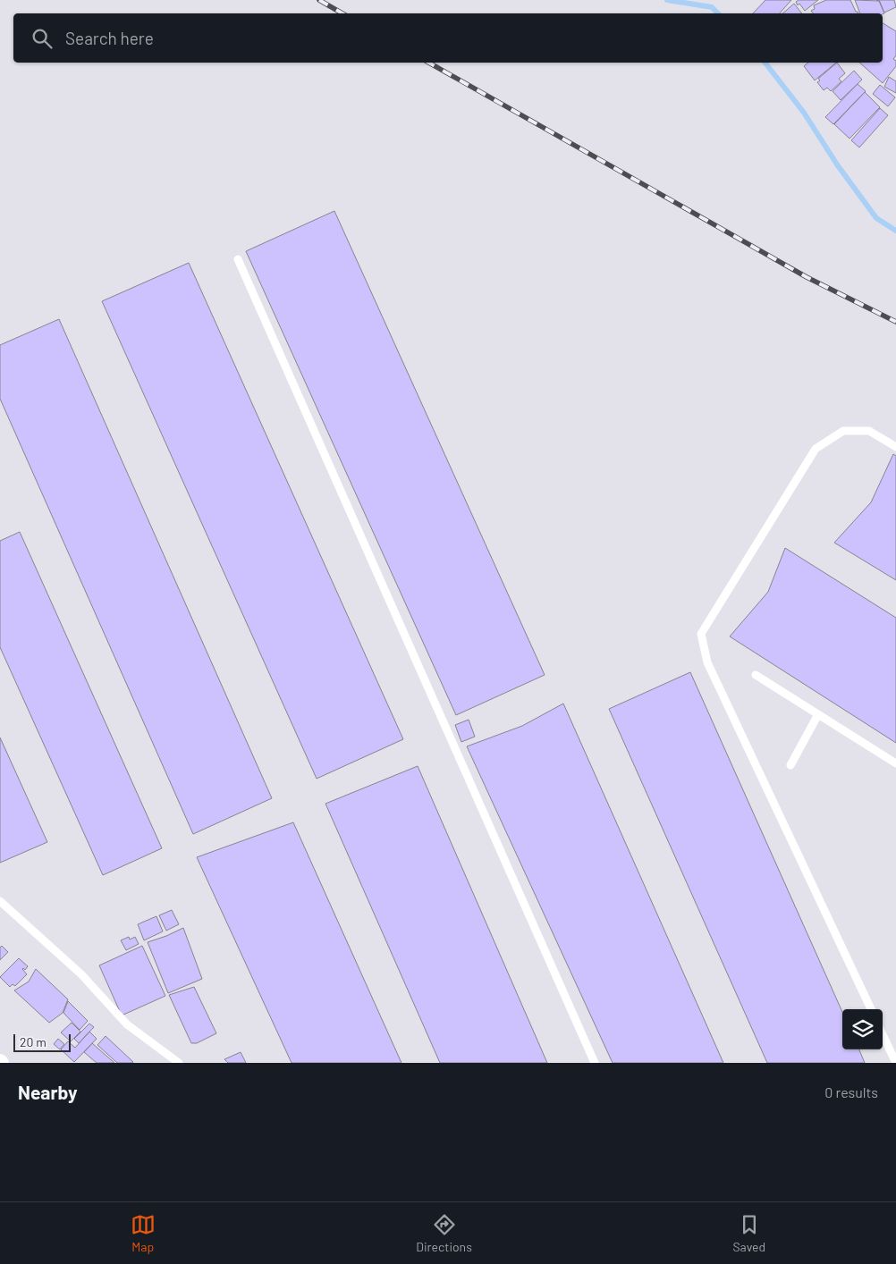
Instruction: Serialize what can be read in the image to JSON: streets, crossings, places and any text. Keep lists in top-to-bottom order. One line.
{"scale_bar":"20 m","page":{"search":"Search here","scale":"20 m","heading":["Nearby","0 results"],"nav":["Map","Directions","Saved"]}}
